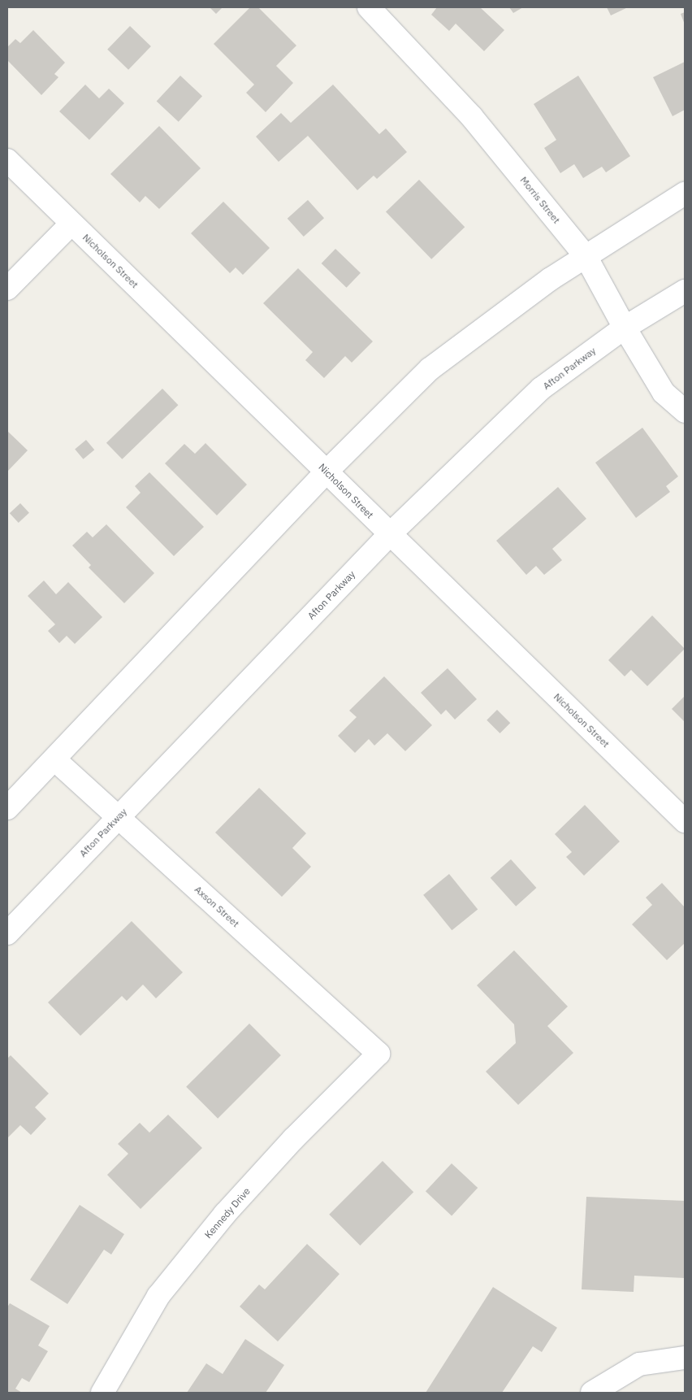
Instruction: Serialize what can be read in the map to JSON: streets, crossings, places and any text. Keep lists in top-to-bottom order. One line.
{"streets":{"street":["Morris Street","Nicholson Street","Afton Parkway","Axson Street","Kennedy Drive"]},"crossings":[["Morris Street","Afton Parkway"],["Nicholson Street","Afton Parkway"],["Afton Parkway","Axson Street"],["Axson Street","Kennedy Drive"]]}
